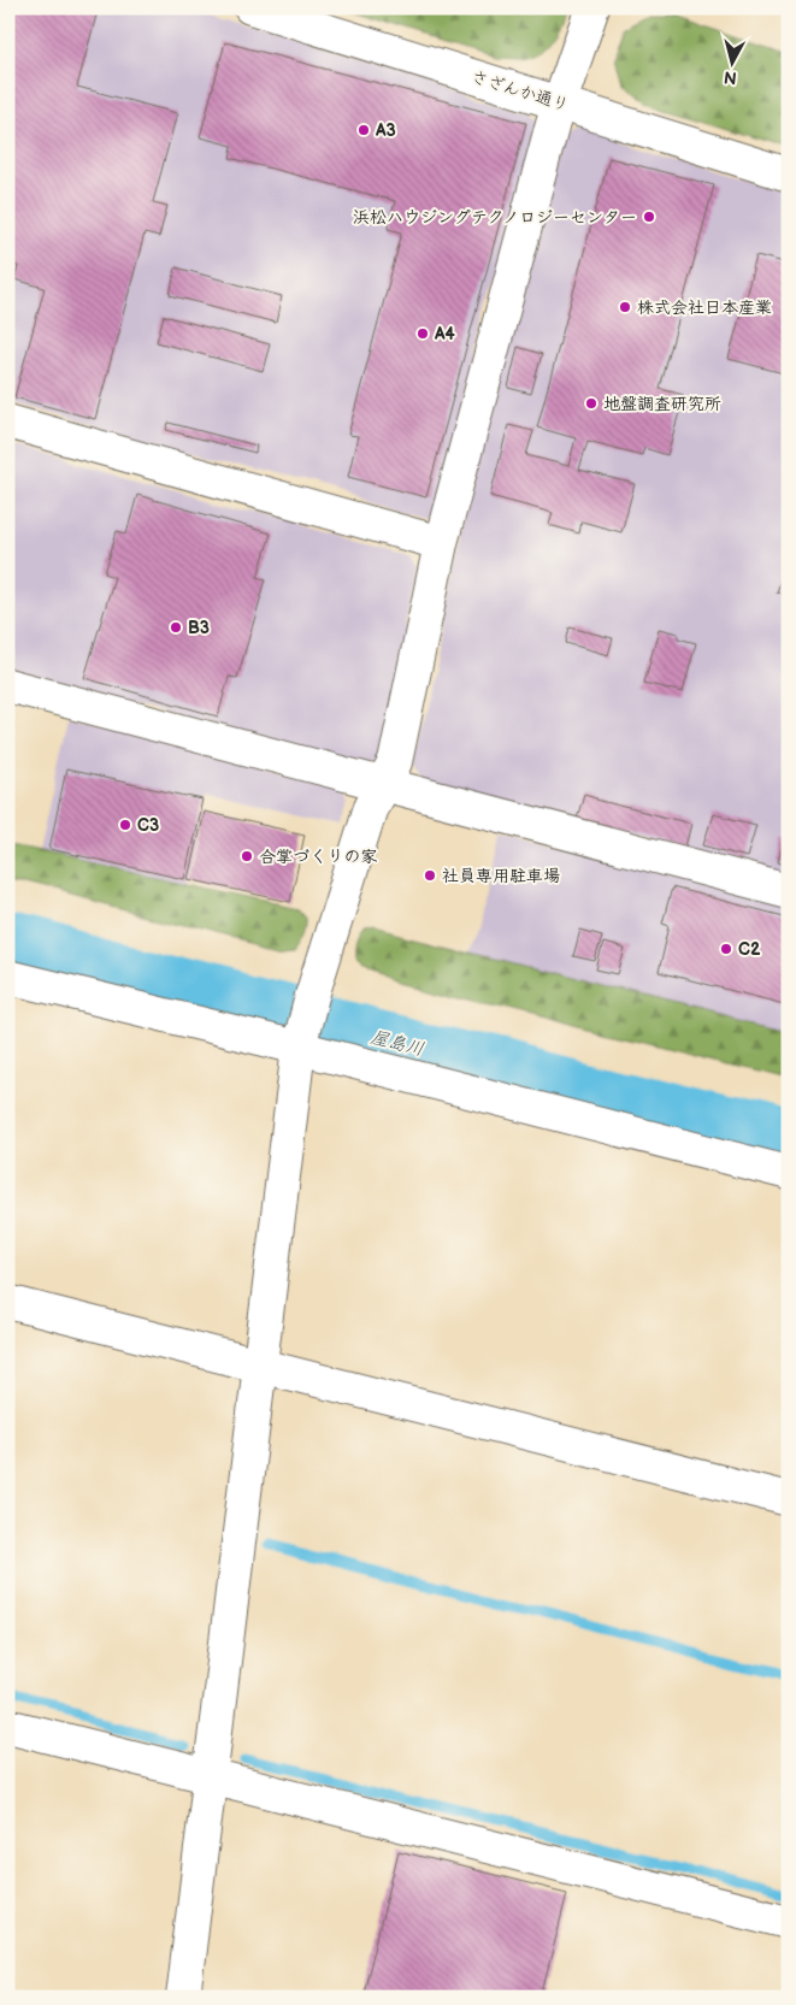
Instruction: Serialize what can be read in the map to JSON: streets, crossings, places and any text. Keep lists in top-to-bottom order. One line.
{"streets":{"street":["さざんか通り"]},"water":["屋島川"],"places":["A3","浜松ハウジングテクノロジーセンター","株式会社日本産業","A4","地盤調査研究所","B3","C3","合掌づくりの家","社員専用駐車場","C2"],"north":"bottom"}
